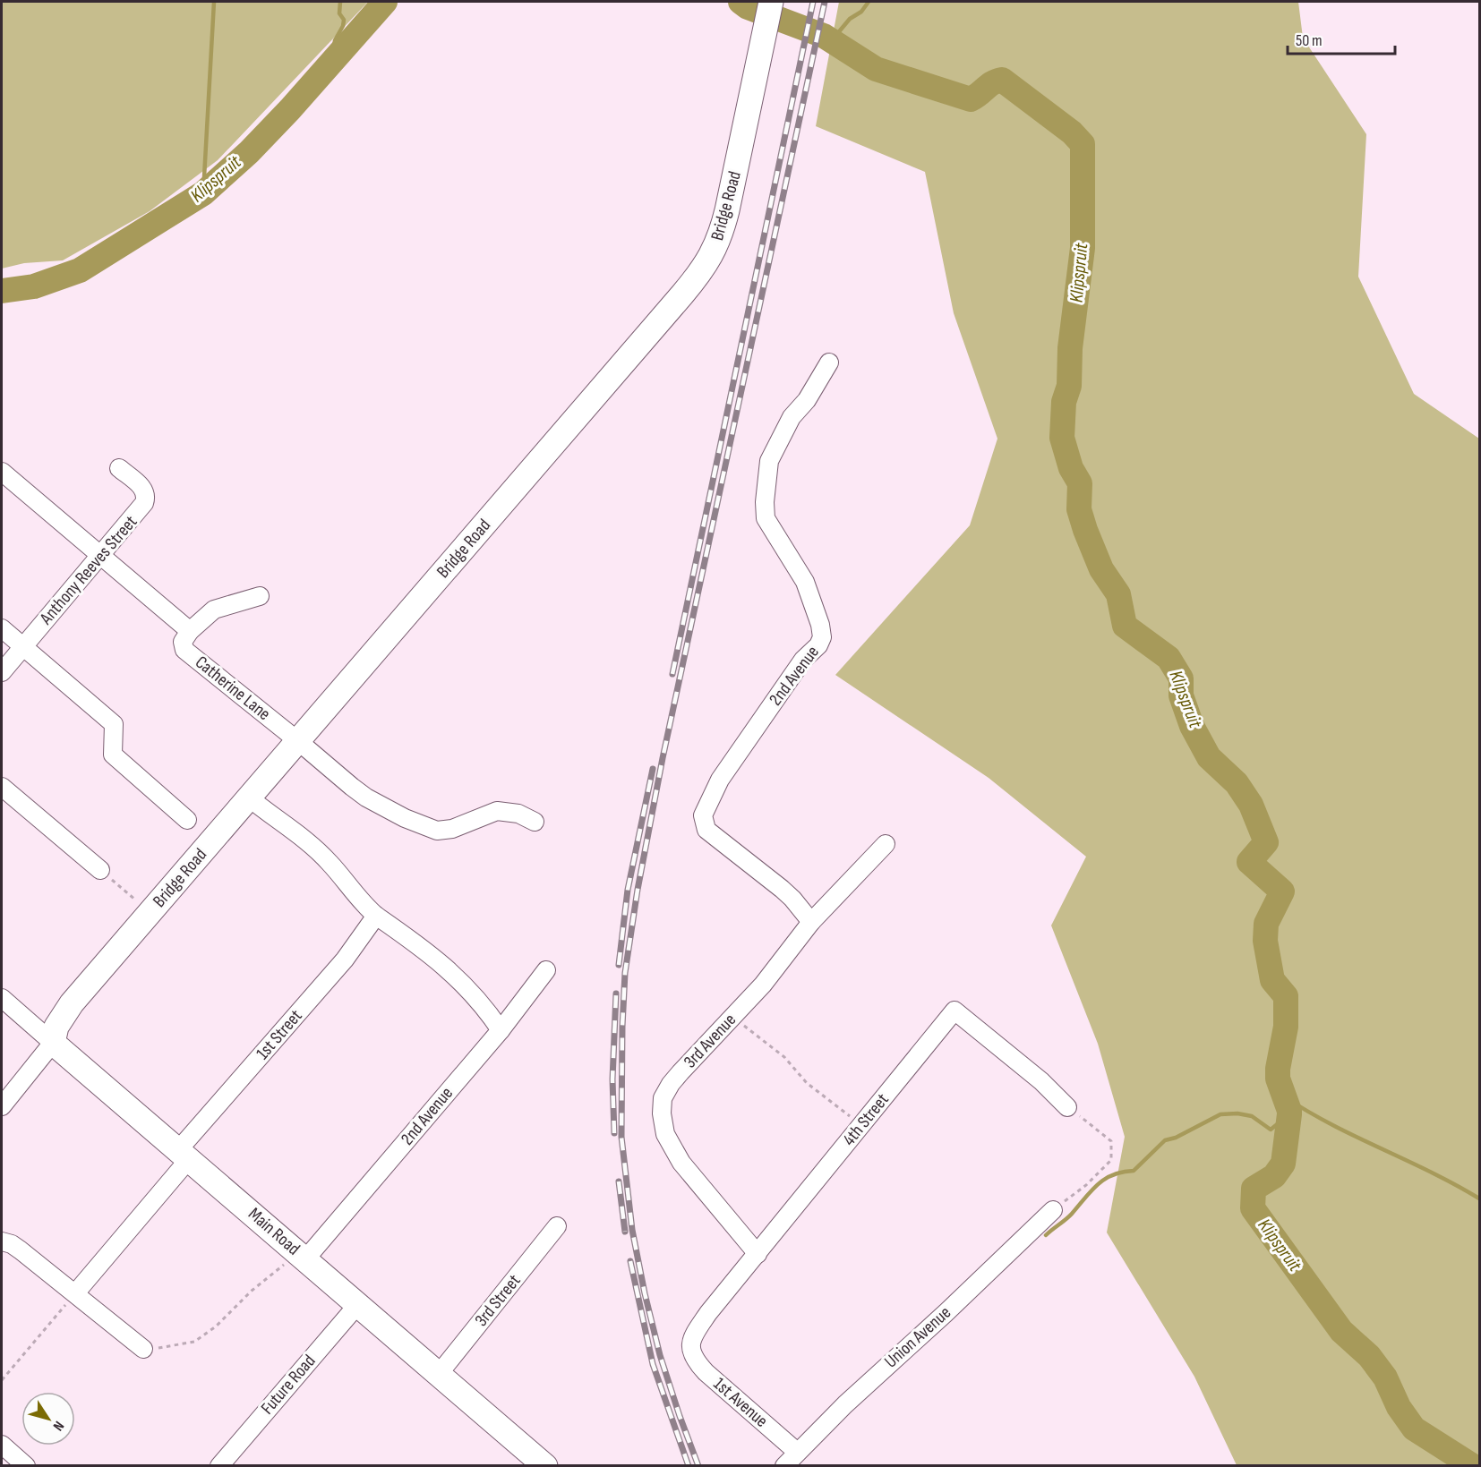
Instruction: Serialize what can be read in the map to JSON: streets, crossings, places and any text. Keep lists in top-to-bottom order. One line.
{"streets":{"street":["Bridge Road","Anthony Reeves Street","2nd Avenue","Catherine Lane","1st Street","3rd Avenue","4th Street","Main Road","3rd Street","Union Avenue","Future Road","1st Avenue"]},"crossings":[["Bridge Road","Catherine Lane"],["Bridge Road","Main Road"],["Anthony Reeves Street","Catherine Lane"],["2nd Avenue","3rd Avenue"],["2nd Avenue","Main Road"],["1st Street","Main Road"],["3rd Avenue","4th Street"],["4th Street","1st Avenue"],["Main Road","3rd Street"],["Main Road","Future Road"],["Union Avenue","1st Avenue"]],"water":["Klipspruit"],"scale_bar":"50 m","north":"bottom right"}
